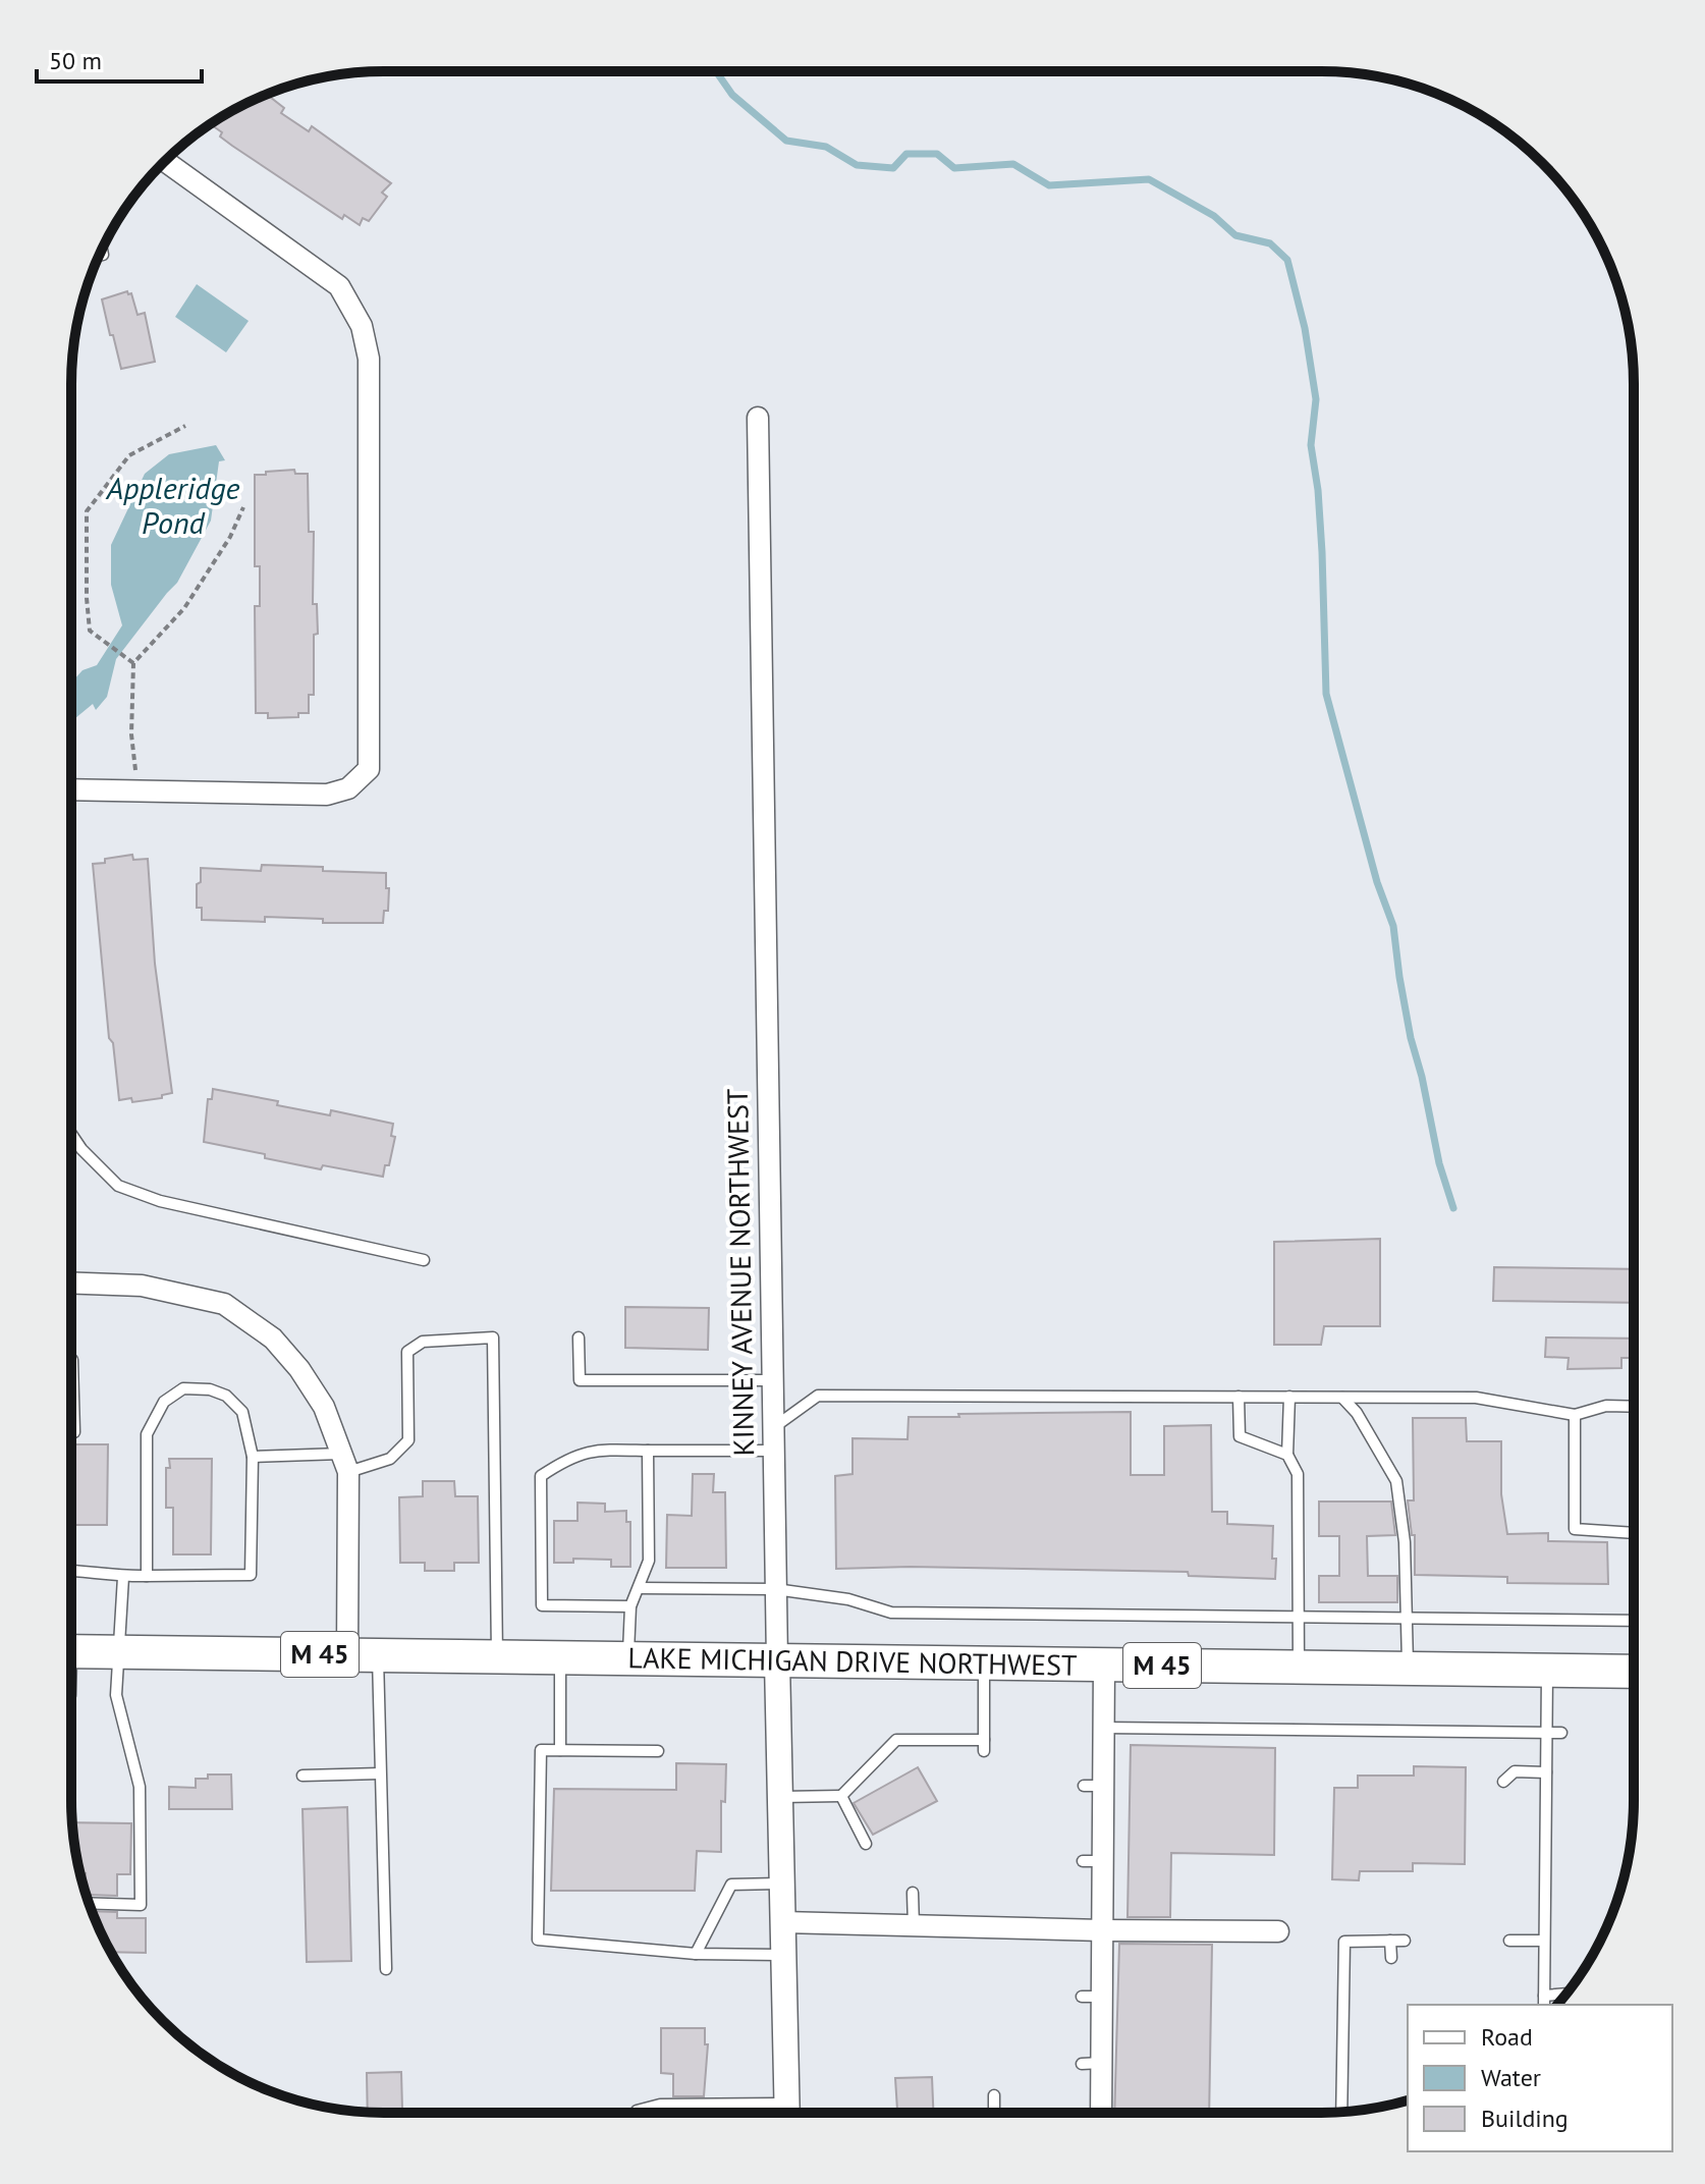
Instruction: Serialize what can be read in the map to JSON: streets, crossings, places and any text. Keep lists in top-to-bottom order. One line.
{"streets":{"highway":["M 45","LAKE MICHIGAN DRIVE NORTHWEST"],"street":["KINNEY AVENUE NORTHWEST"]},"crossings":[["KINNEY AVENUE NORTHWEST","LAKE MICHIGAN DRIVE NORTHWEST"]],"water":["Appleridge Pond"],"legend":["Road","Water","Building"],"scale_bar":"50 m"}
